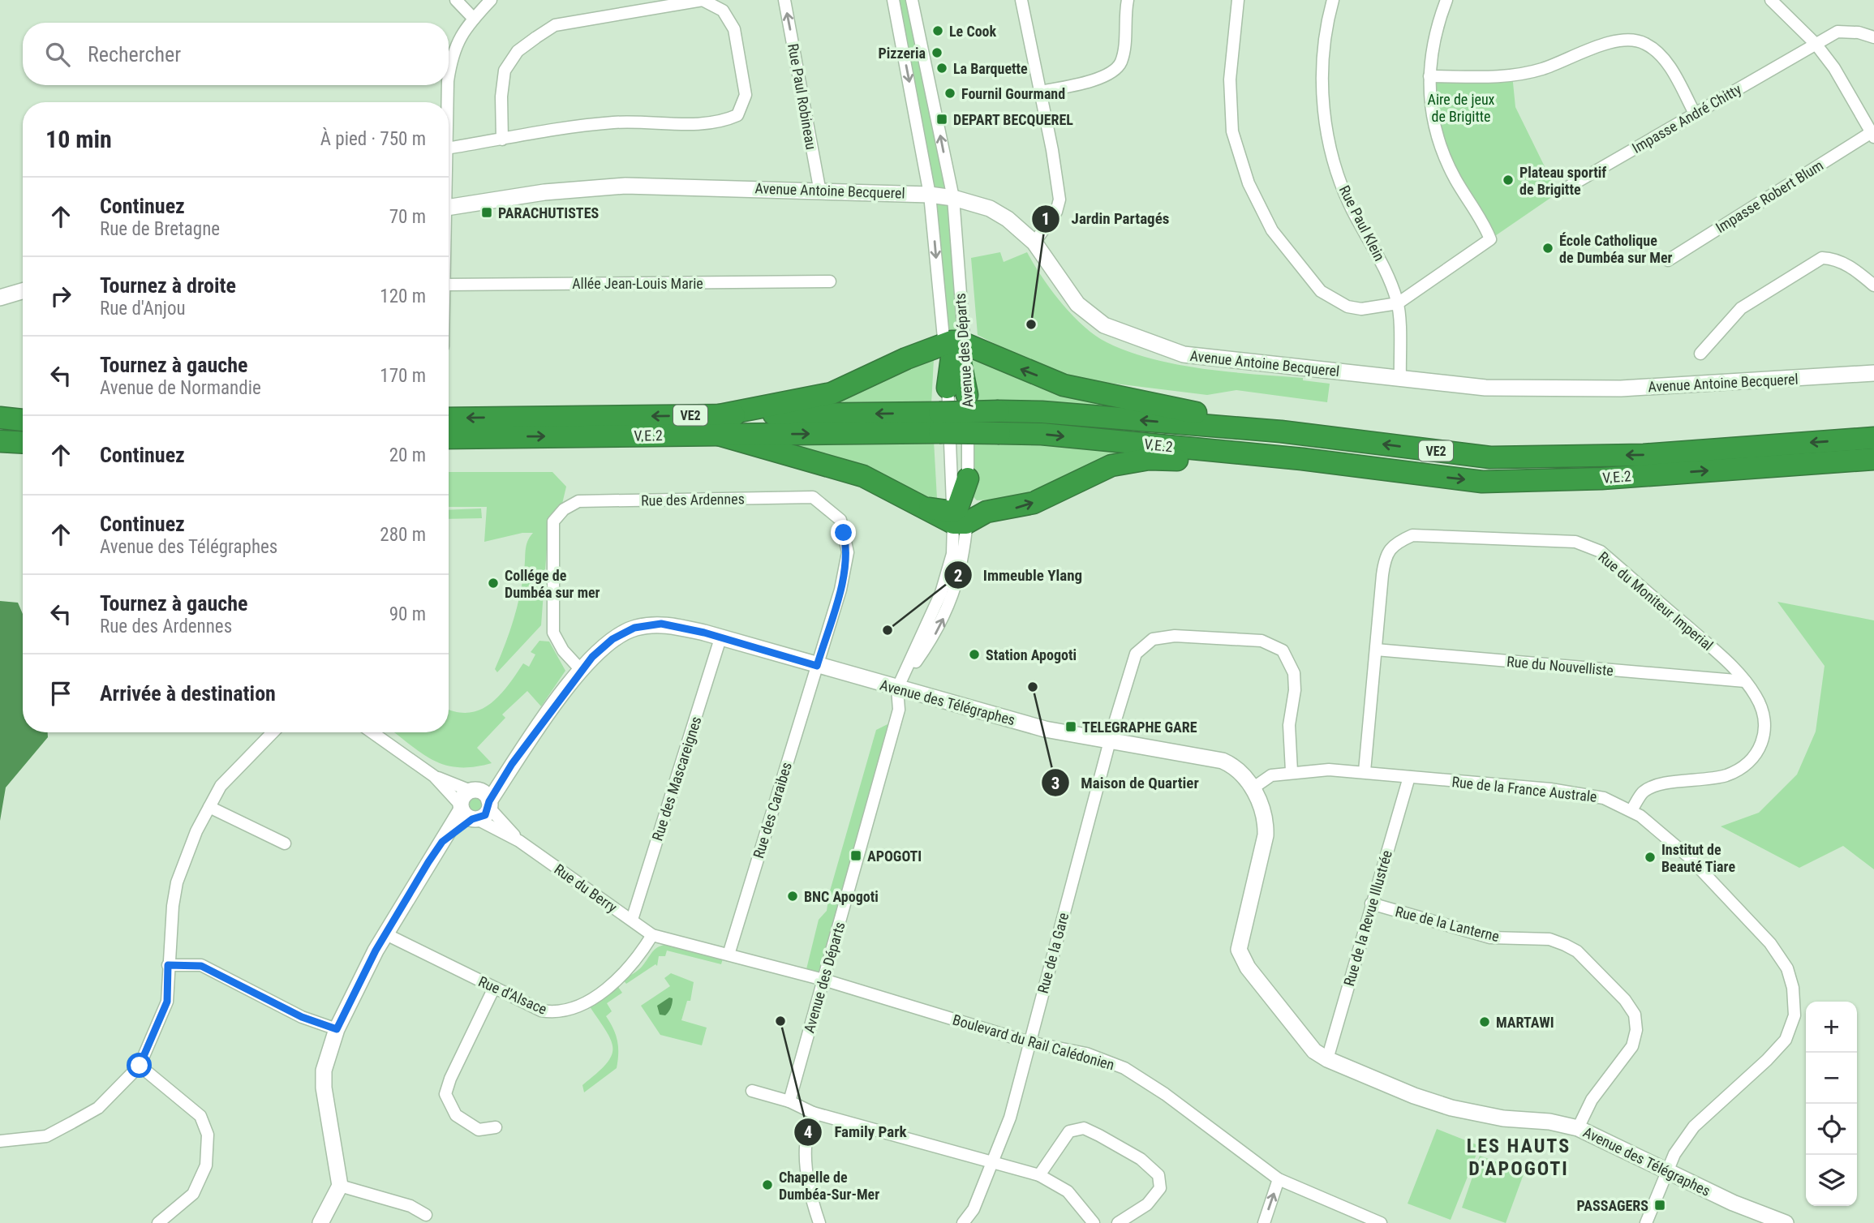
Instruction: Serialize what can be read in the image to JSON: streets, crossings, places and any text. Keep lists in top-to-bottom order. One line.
{"streets":{"highway":["VE2","V.E.2"],"street":["Rue Paul Robineau","Impasse André Chitty","Avenue Antoine Becquerel","Impasse Robert Blum","Rue Paul Klein","Allée Jean-Louis Marie","Avenue des Départs","Rue des Ardennes","Rue du Moniteur Imperial","Rue du Nouvelliste","Avenue des Télégraphes","Rue des Mascareignes","Rue de la France Australe","Rue des Caraibes","Rue du Berry","Rue de la Revue Illustrée","Rue de la Lanterne","Rue de la Gare","Rue d'Alsace","Boulevard du Rail Calédonien"]},"crossings":[["Rue Paul Robineau","Avenue Antoine Becquerel"],["Avenue Antoine Becquerel","Rue Paul Klein"],["Avenue Antoine Becquerel","Avenue des Départs"],["Avenue des Départs","Avenue des Télégraphes"],["Avenue des Départs","Boulevard du Rail Calédonien"],["Rue des Ardennes","Avenue des Télégraphes"],["Rue des Ardennes","Rue des Caraibes"],["Rue du Moniteur Imperial","Rue du Nouvelliste"],["Rue du Moniteur Imperial","Rue de la France Australe"],["Avenue des Télégraphes","Rue des Mascareignes"],["Avenue des Télégraphes","Rue de la France Australe"],["Avenue des Télégraphes","Rue des Caraibes"],["Avenue des Télégraphes","Rue du Berry"],["Avenue des Télégraphes","Rue de la Revue Illustrée"],["Avenue des Télégraphes","Rue de la Lanterne"],["Avenue des Télégraphes","Rue de la Gare"],["Rue des Mascareignes","Rue du Berry"],["Rue de la France Australe","Rue de la Revue Illustrée"],["Rue de la France Australe","Rue de la Gare"],["Rue des Caraibes","Boulevard du Rail Calédonien"],["Rue du Berry","Rue d'Alsace"],["Rue du Berry","Boulevard du Rail Calédonien"],["Rue de la Revue Illustrée","Rue de la Lanterne"],["Rue de la Gare","Boulevard du Rail Calédonien"],["Rue d'Alsace","Boulevard du Rail Calédonien"]],"one_way":["Rue Paul Robineau"],"districts":["LES HAUTS D'APOGOTI"],"parks":["Aire de jeux de Brigitte"],"places":{"other":["Le Cook","Pizzeria","La Barquette","Fournil Gourmand","Plateau sportif de Brigitte","École Catholique de Dumbéa sur Mer","Jardin Partagés","Collége de Dumbéa sur mer","Immeuble Ylang","Station Apogoti","Maison de Quartier","Institut de Beauté Tiare","BNC Apogoti","Family Park","MARTAWI","Chapelle de Dumbéa-Sur-Mer"],"transit":["DEPART BECQUEREL","PARACHUTISTES","TELEGRAPHE GARE","APOGOTI","PASSAGERS"]},"page":{"search":"Rechercher","heading":["10 min","À pied · 750 m"],"list":[["Continuez","Rue de Bretagne","70 m"],["Tournez à droite","Rue d'Anjou","120 m"],["Tournez à gauche","Avenue de Normandie","170 m"],["Continuez","20 m"],["Continuez","Avenue des Télégraphes","280 m"],["Tournez à gauche","Rue des Ardennes","90 m"],"Arrivée à destination"],"map_buttons":["+","−"]}}
